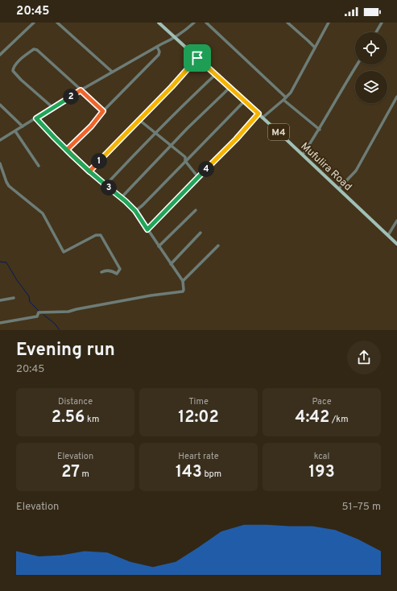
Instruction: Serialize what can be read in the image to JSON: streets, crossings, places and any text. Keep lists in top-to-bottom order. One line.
{"streets":{"main road":["M4","Mufulira Road"]},"page":{"status":"20:45","pins":["2","1","4","3"],"heading":["Evening run","20:45"],"stats":[["Distance","2.56 km"],["Time","12:02"],["Pace","4:42 /km"],["Elevation","27 m"],["Heart rate","143 bpm"],["kcal","193"]],"chart":["Elevation","51–75 m"]}}
